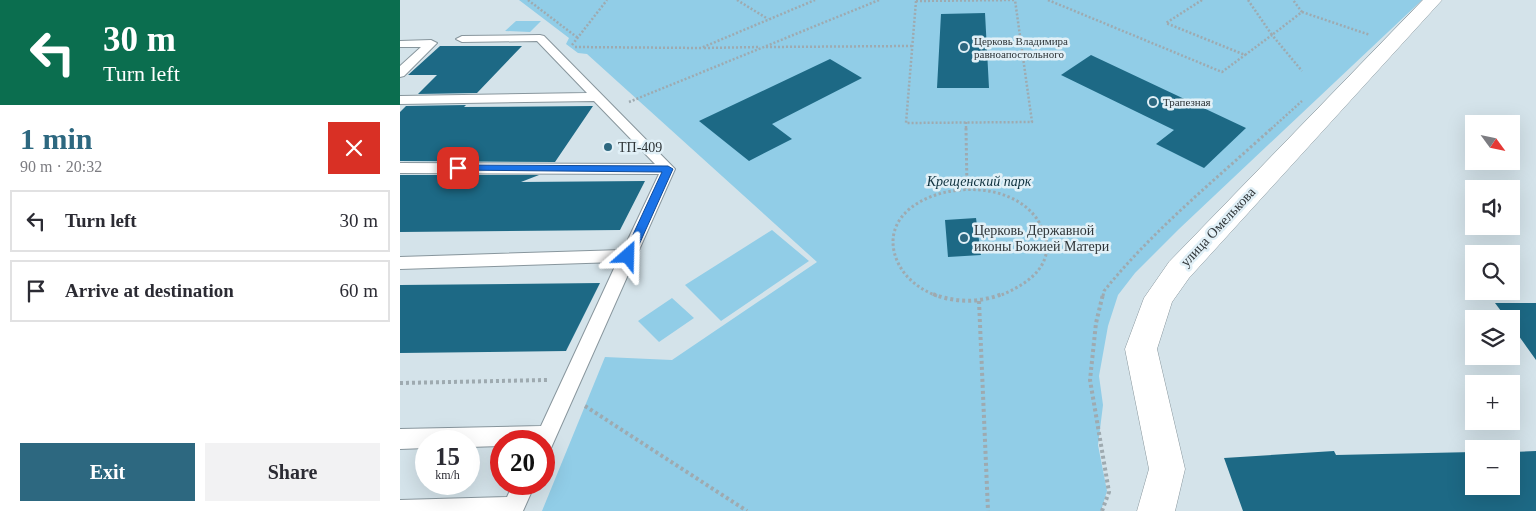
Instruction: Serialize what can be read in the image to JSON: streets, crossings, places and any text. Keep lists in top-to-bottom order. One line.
{"streets":{"street":["улица Омелькова"]},"parks":["Крещенский парк"],"places":["Церковь Владимира равноапостольного","Трапезная","ТП-409","Церковь Державной иконы Божией Матери"],"north":"bottom right","page":{"turn":["30 m","Turn left"],"heading":["1 min","90 m · 20:32"],"map_buttons":["+","−"],"list":[{"name":"Turn left","value":"30 m"},{"name":"Arrive at destination","value":"60 m"}],"speed":"15 km/h","limit":"20","buttons":["Exit","Share"]}}
